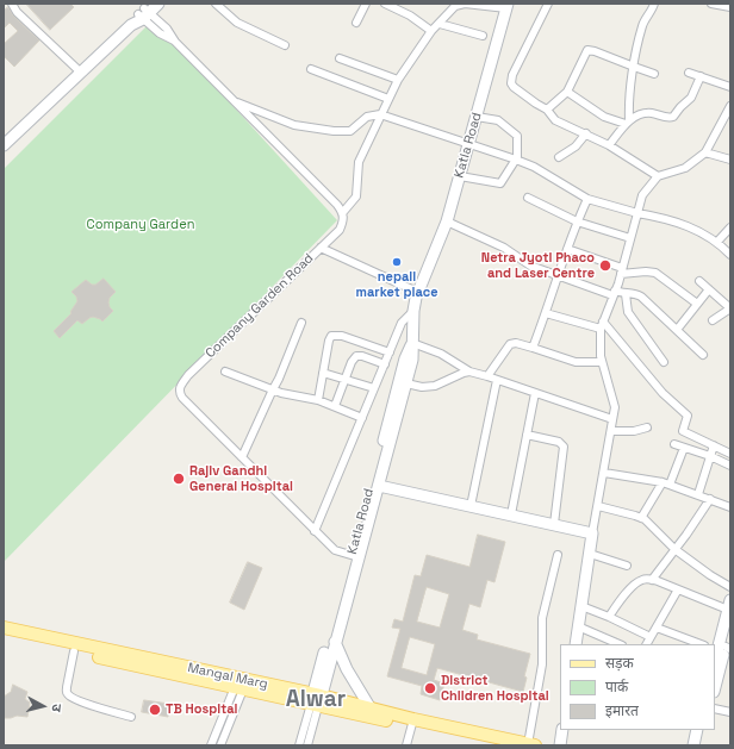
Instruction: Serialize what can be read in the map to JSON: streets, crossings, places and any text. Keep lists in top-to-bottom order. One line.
{"streets":{"main road":["Mangal Marg"],"street":["Katla Road","Company Garden Road"]},"crossings":[["Katla Road","Company Garden Road"],["Katla Road","Mangal Marg"]],"districts":["Alwar"],"parks":["Company Garden"],"places":["nepali market place","Netra Jyoti Phaco and Laser Centre","Rajiv Gandhi General Hospital","District Children Hospital","TB Hospital"],"legend":["सड़क","पार्क","इमारत"],"north":"right"}
